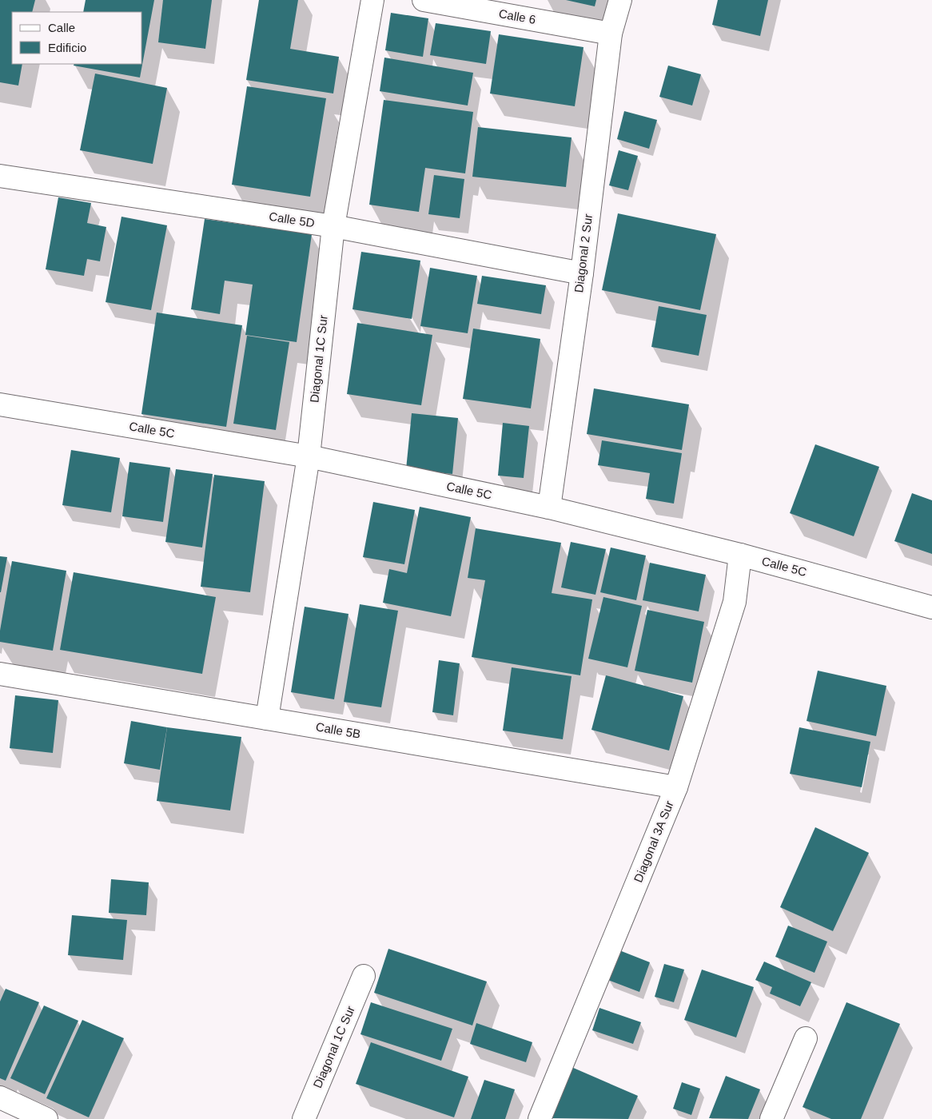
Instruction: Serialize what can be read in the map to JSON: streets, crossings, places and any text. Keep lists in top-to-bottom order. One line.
{"streets":{"street":["Calle 6","Calle 5D","Diagonal 2 Sur","Diagonal 1C Sur","Calle 5C","Calle 5B","Diagonal 3A Sur"]},"crossings":[["Calle 6","Diagonal 2 Sur"],["Calle 5D","Diagonal 2 Sur"],["Calle 5D","Diagonal 1C Sur"],["Diagonal 2 Sur","Calle 5C"],["Diagonal 1C Sur","Calle 5C"],["Diagonal 1C Sur","Calle 5B"],["Calle 5C","Diagonal 3A Sur"],["Calle 5B","Diagonal 3A Sur"]],"legend":["Calle","Edificio"]}
